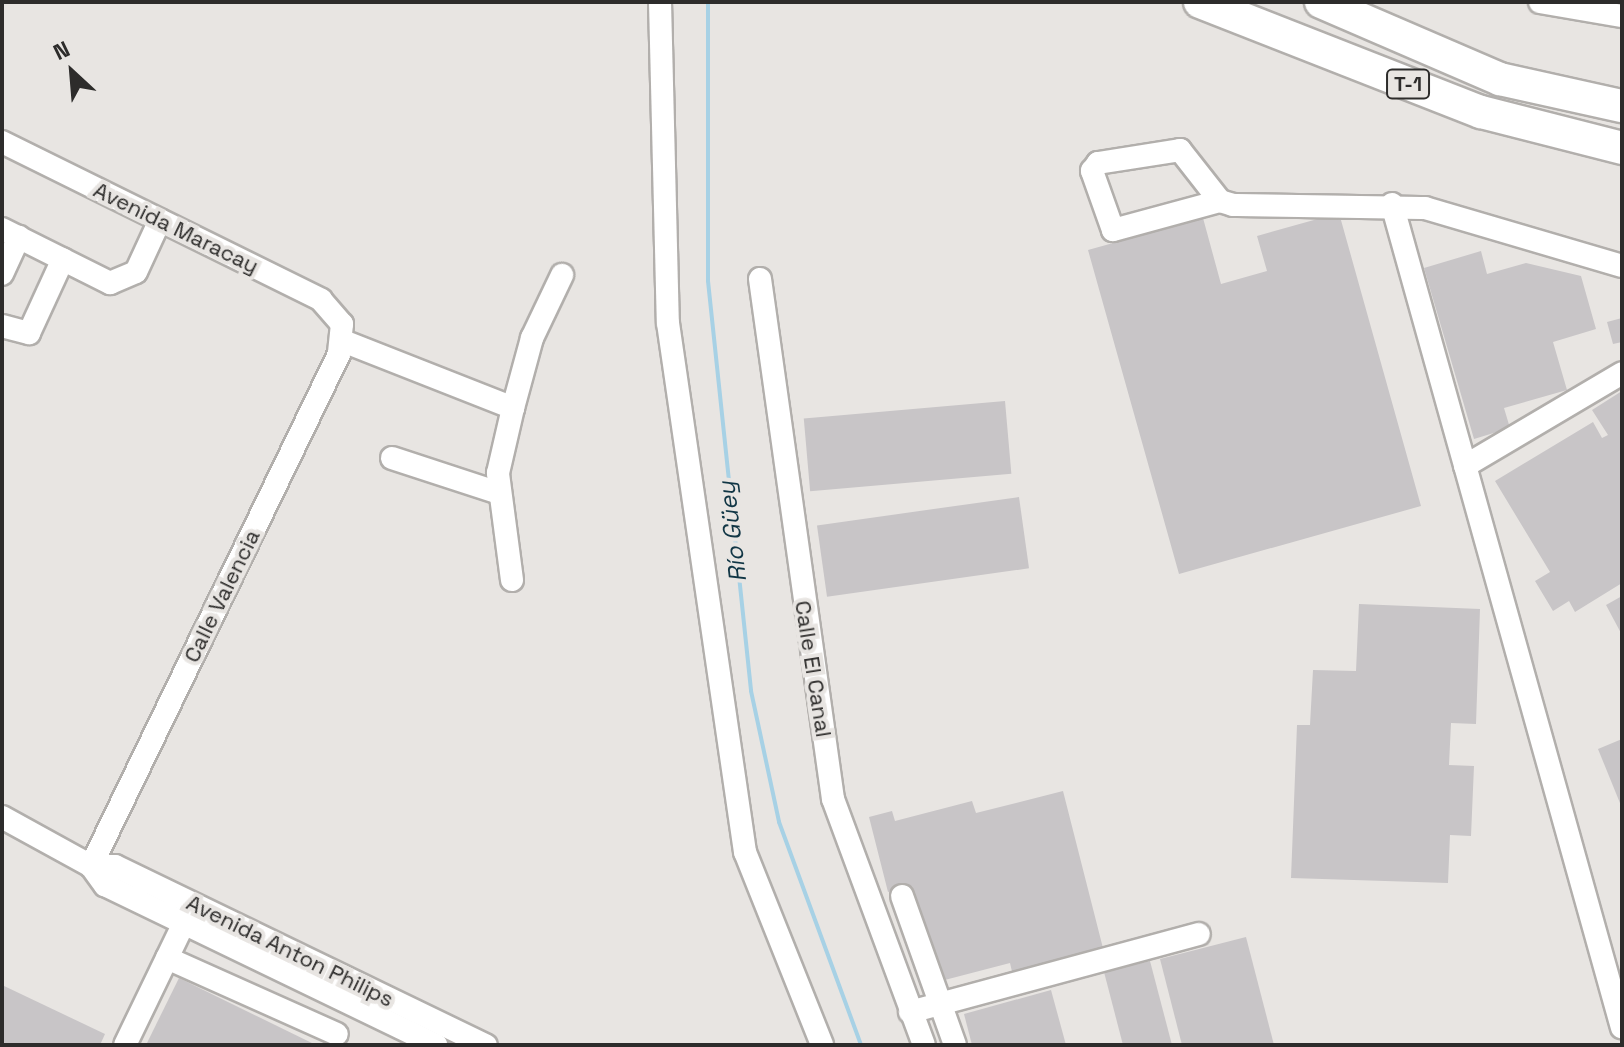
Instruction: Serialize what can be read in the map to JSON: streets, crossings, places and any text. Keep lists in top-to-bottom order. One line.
{"streets":{"highway":["T-1"],"street":["Avenida Maracay","Calle Valencia","Calle El Canal","Avenida Anton Philips"]},"crossings":[["Avenida Maracay","Calle Valencia"],["Calle Valencia","Avenida Anton Philips"]],"water":["Río Güey"],"north":"top left"}
